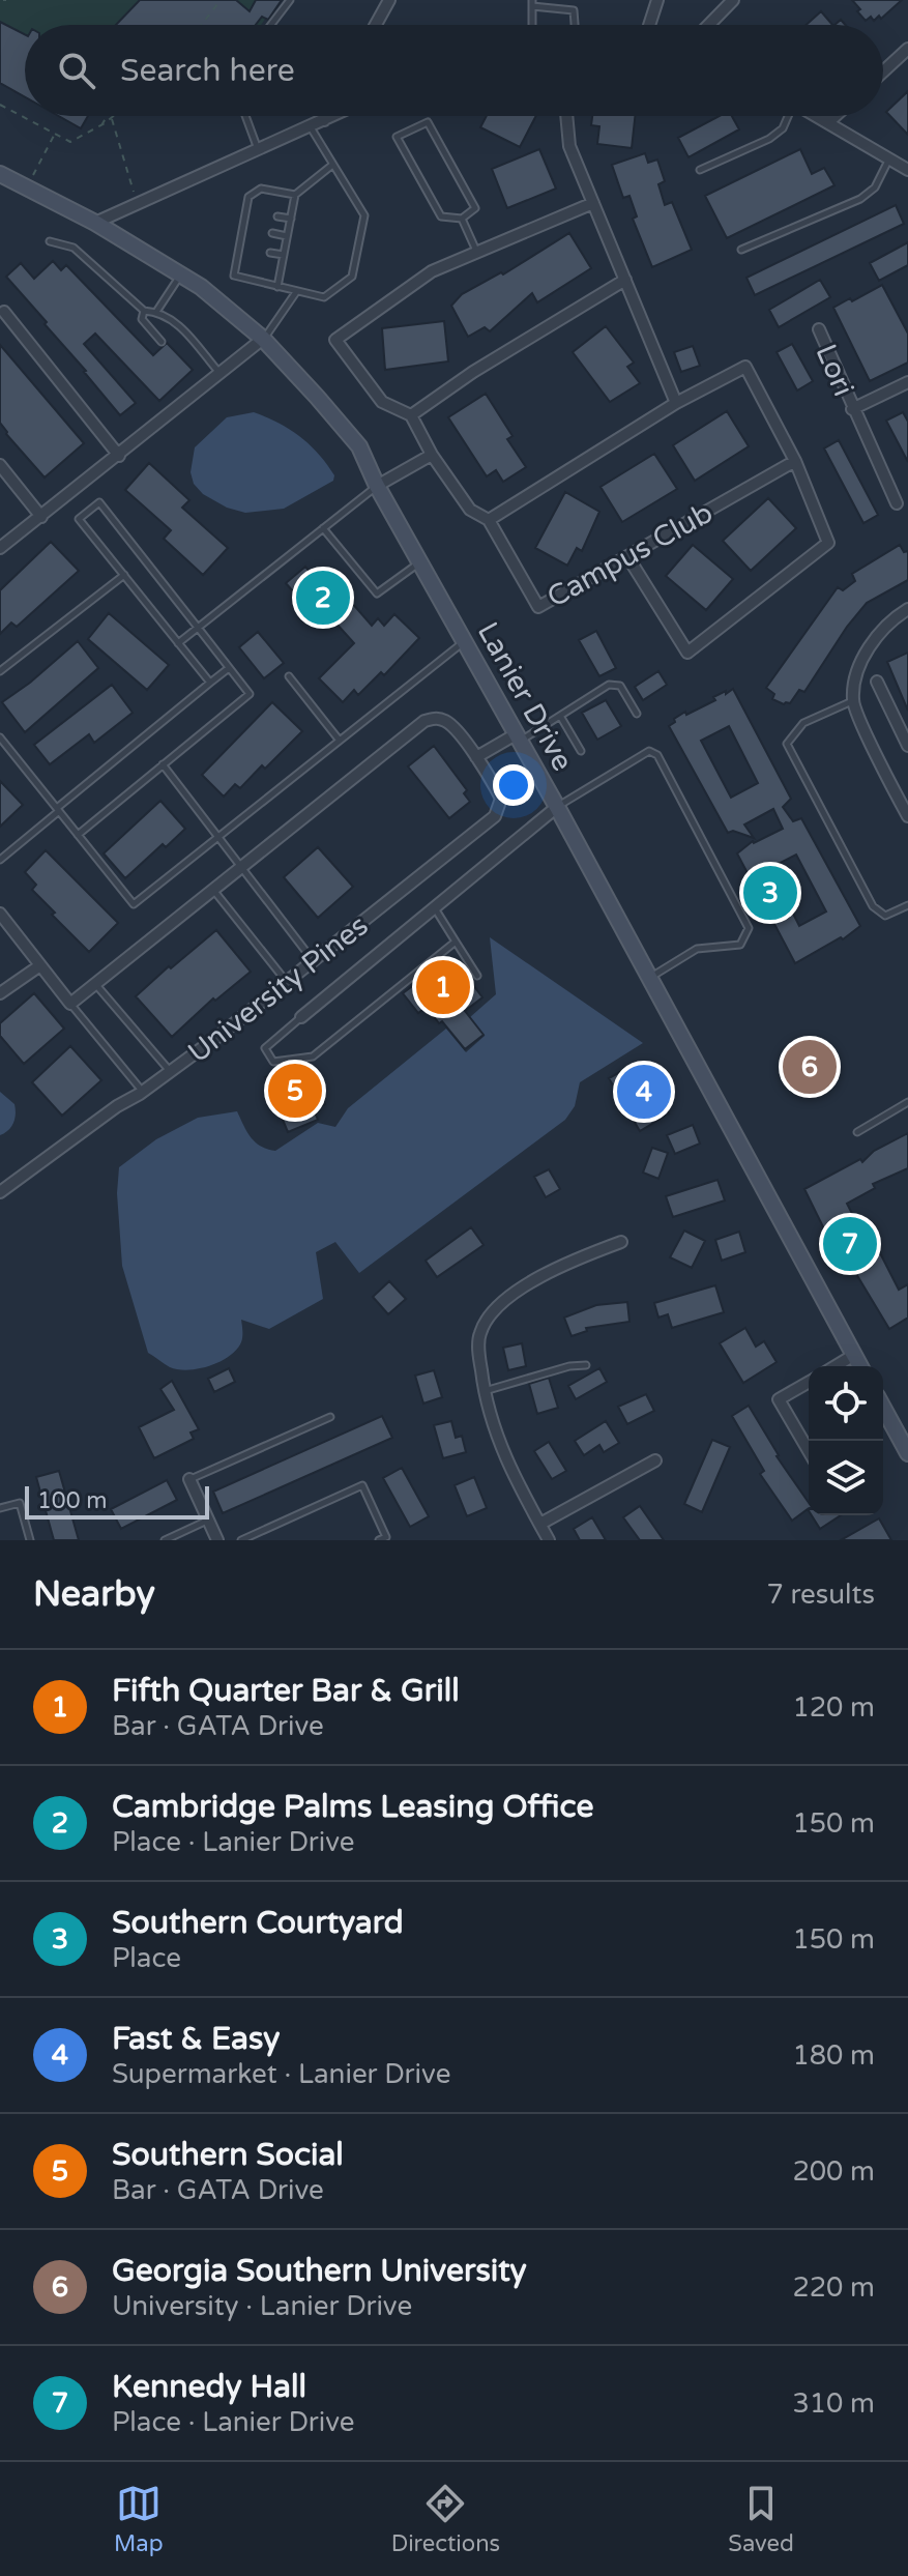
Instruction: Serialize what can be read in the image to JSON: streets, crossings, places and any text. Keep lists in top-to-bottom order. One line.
{"streets":{"street":["Lori","Campus Club","Lanier Drive","University Pines"]},"scale_bar":"100 m","page":{"search":"Search here","pins":["2","3","1","6","5","4","7"],"scale":"100 m","heading":["Nearby","7 results"],"list":[{"mark":"1","name":"Fifth Quarter Bar & Grill","note":"Bar · GATA Drive","value":"120 m"},{"mark":"2","name":"Cambridge Palms Leasing Office","note":"Place · Lanier Drive","value":"150 m"},{"mark":"3","name":"Southern Courtyard","note":"Place","value":"150 m"},{"mark":"4","name":"Fast & Easy","note":"Supermarket · Lanier Drive","value":"180 m"},{"mark":"5","name":"Southern Social","note":"Bar · GATA Drive","value":"200 m"},{"mark":"6","name":"Georgia Southern University","note":"University · Lanier Drive","value":"220 m"},{"mark":"7","name":"Kennedy Hall","note":"Place · Lanier Drive","value":"310 m"}],"nav":["Map","Directions","Saved"]}}
